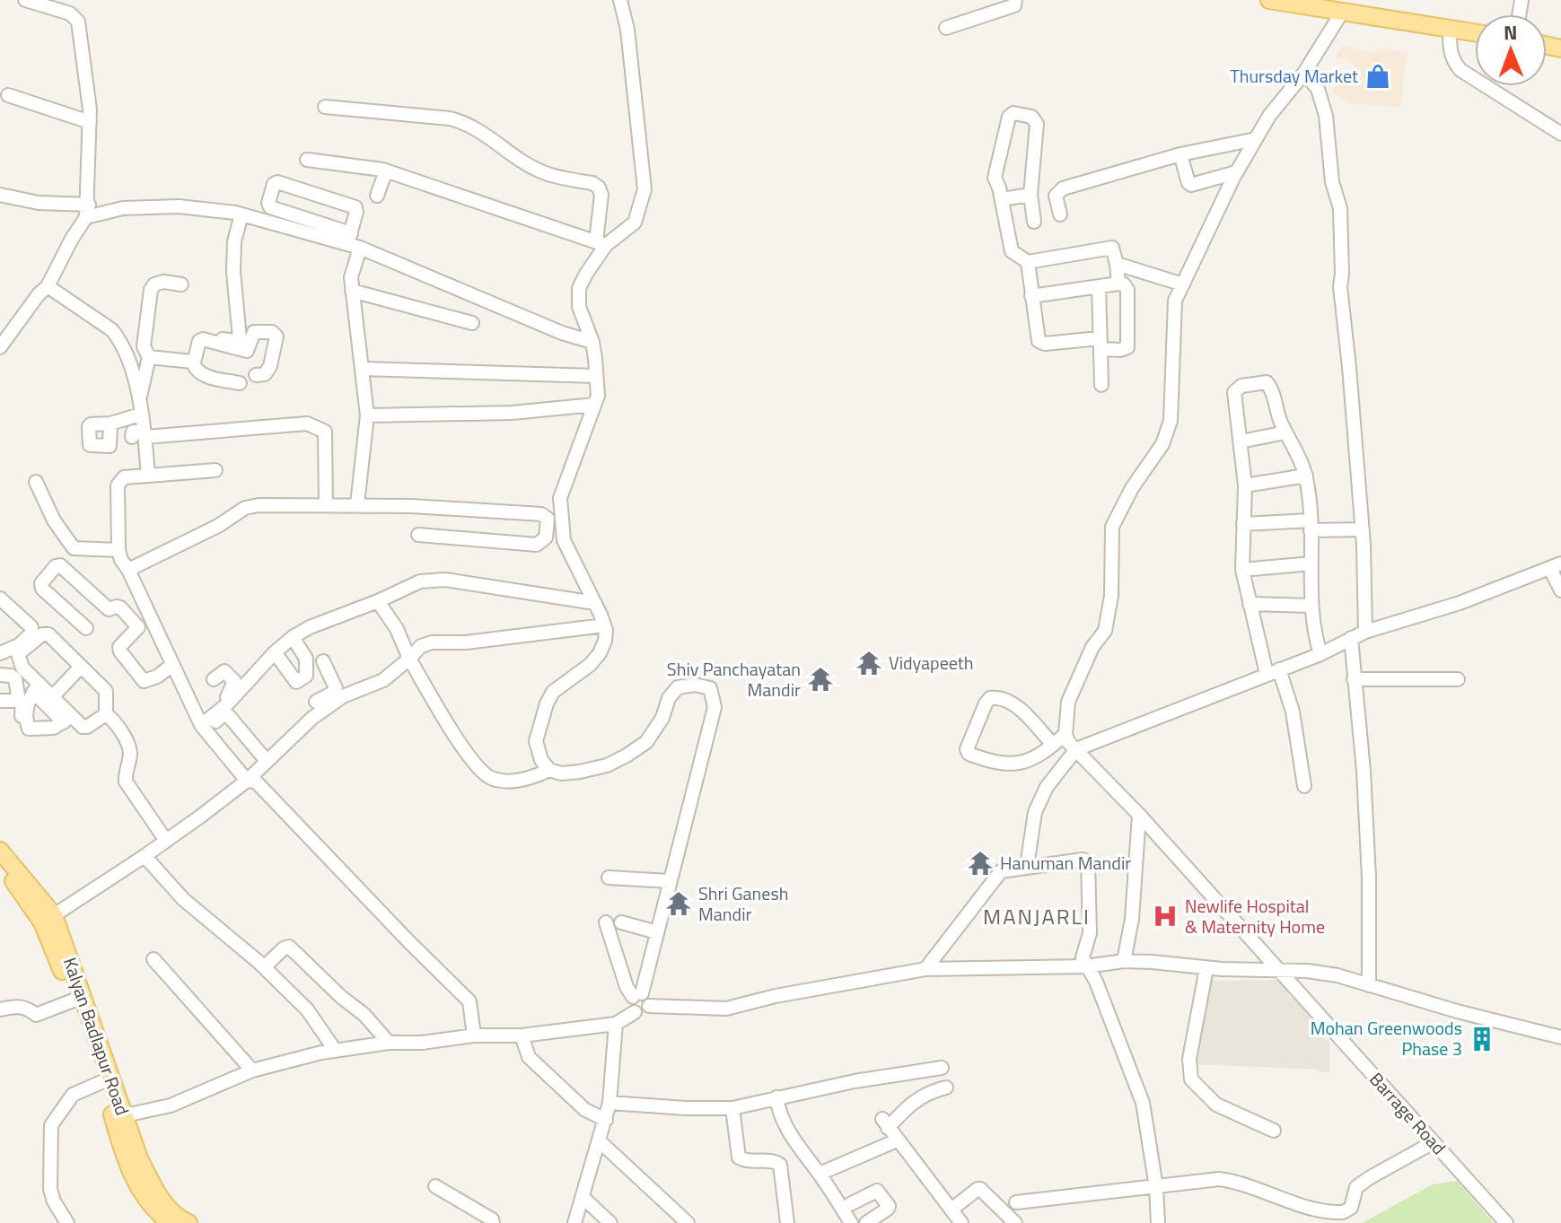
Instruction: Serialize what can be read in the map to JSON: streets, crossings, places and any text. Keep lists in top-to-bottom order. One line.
{"streets":{"main road":["Kalyan Badlapur Road"],"street":["Barrage Road"]},"districts":["MANJARLI"],"places":{"shop":["Thursday Market"],"temple":["Vidyapeeth","Shiv Panchayatan Mandir","Hanuman Mandir","Shri Ganesh Mandir"],"hospital":["Newlife Hospital & Maternity Home"],"building":["Mohan Greenwoods Phase 3"]},"north":"top"}
